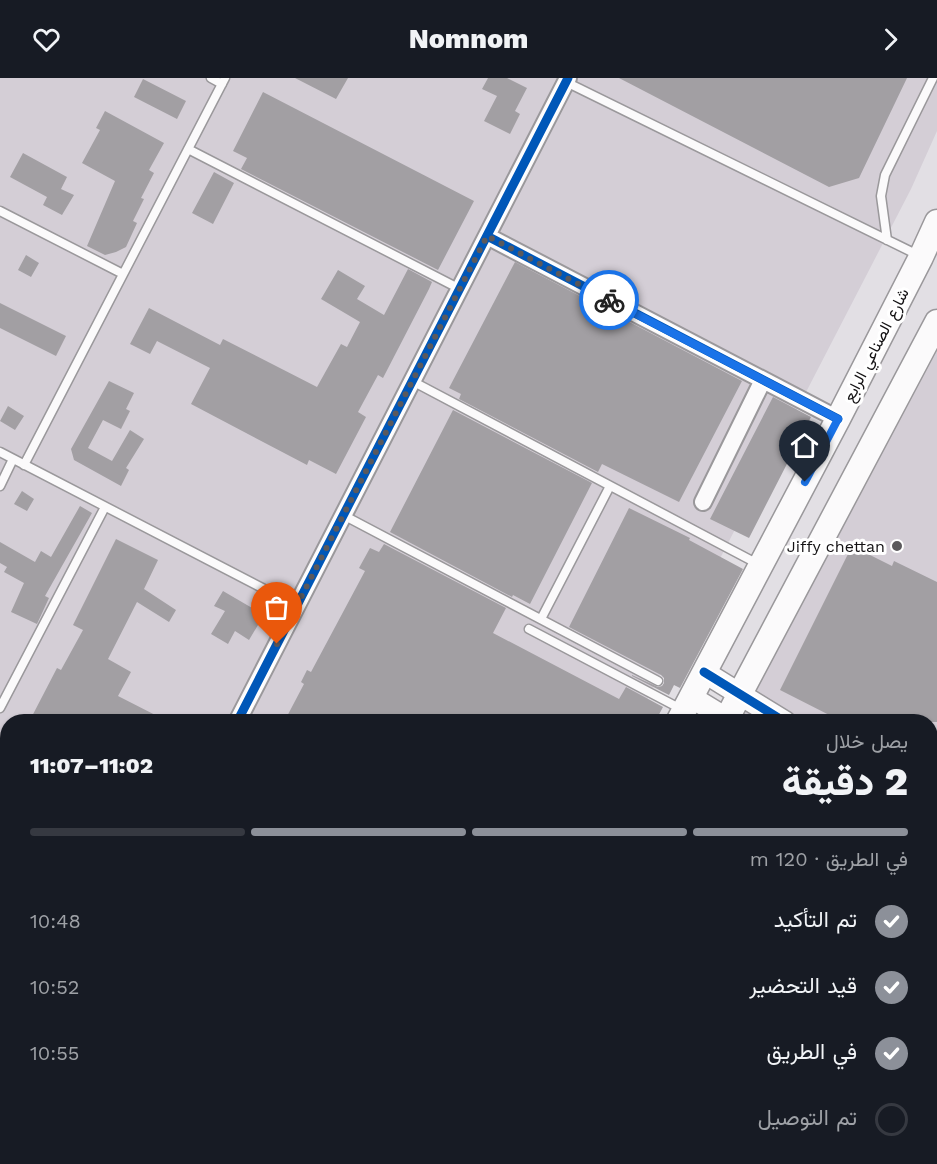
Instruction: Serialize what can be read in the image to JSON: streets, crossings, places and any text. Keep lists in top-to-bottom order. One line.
{"streets":{"main road":["شارع الصناعي الرابع"]},"places":["Jiffy chettan"],"page":{"header":"Nomnom","heading":["2 دقيقة","يصل خلال","11:02–11:07"],"bar":"في الطريق · 120 m","list":[["تم التأكيد","10:48"],["قيد التحضير","10:52"],["في الطريق","10:55"],"تم التوصيل"]}}
